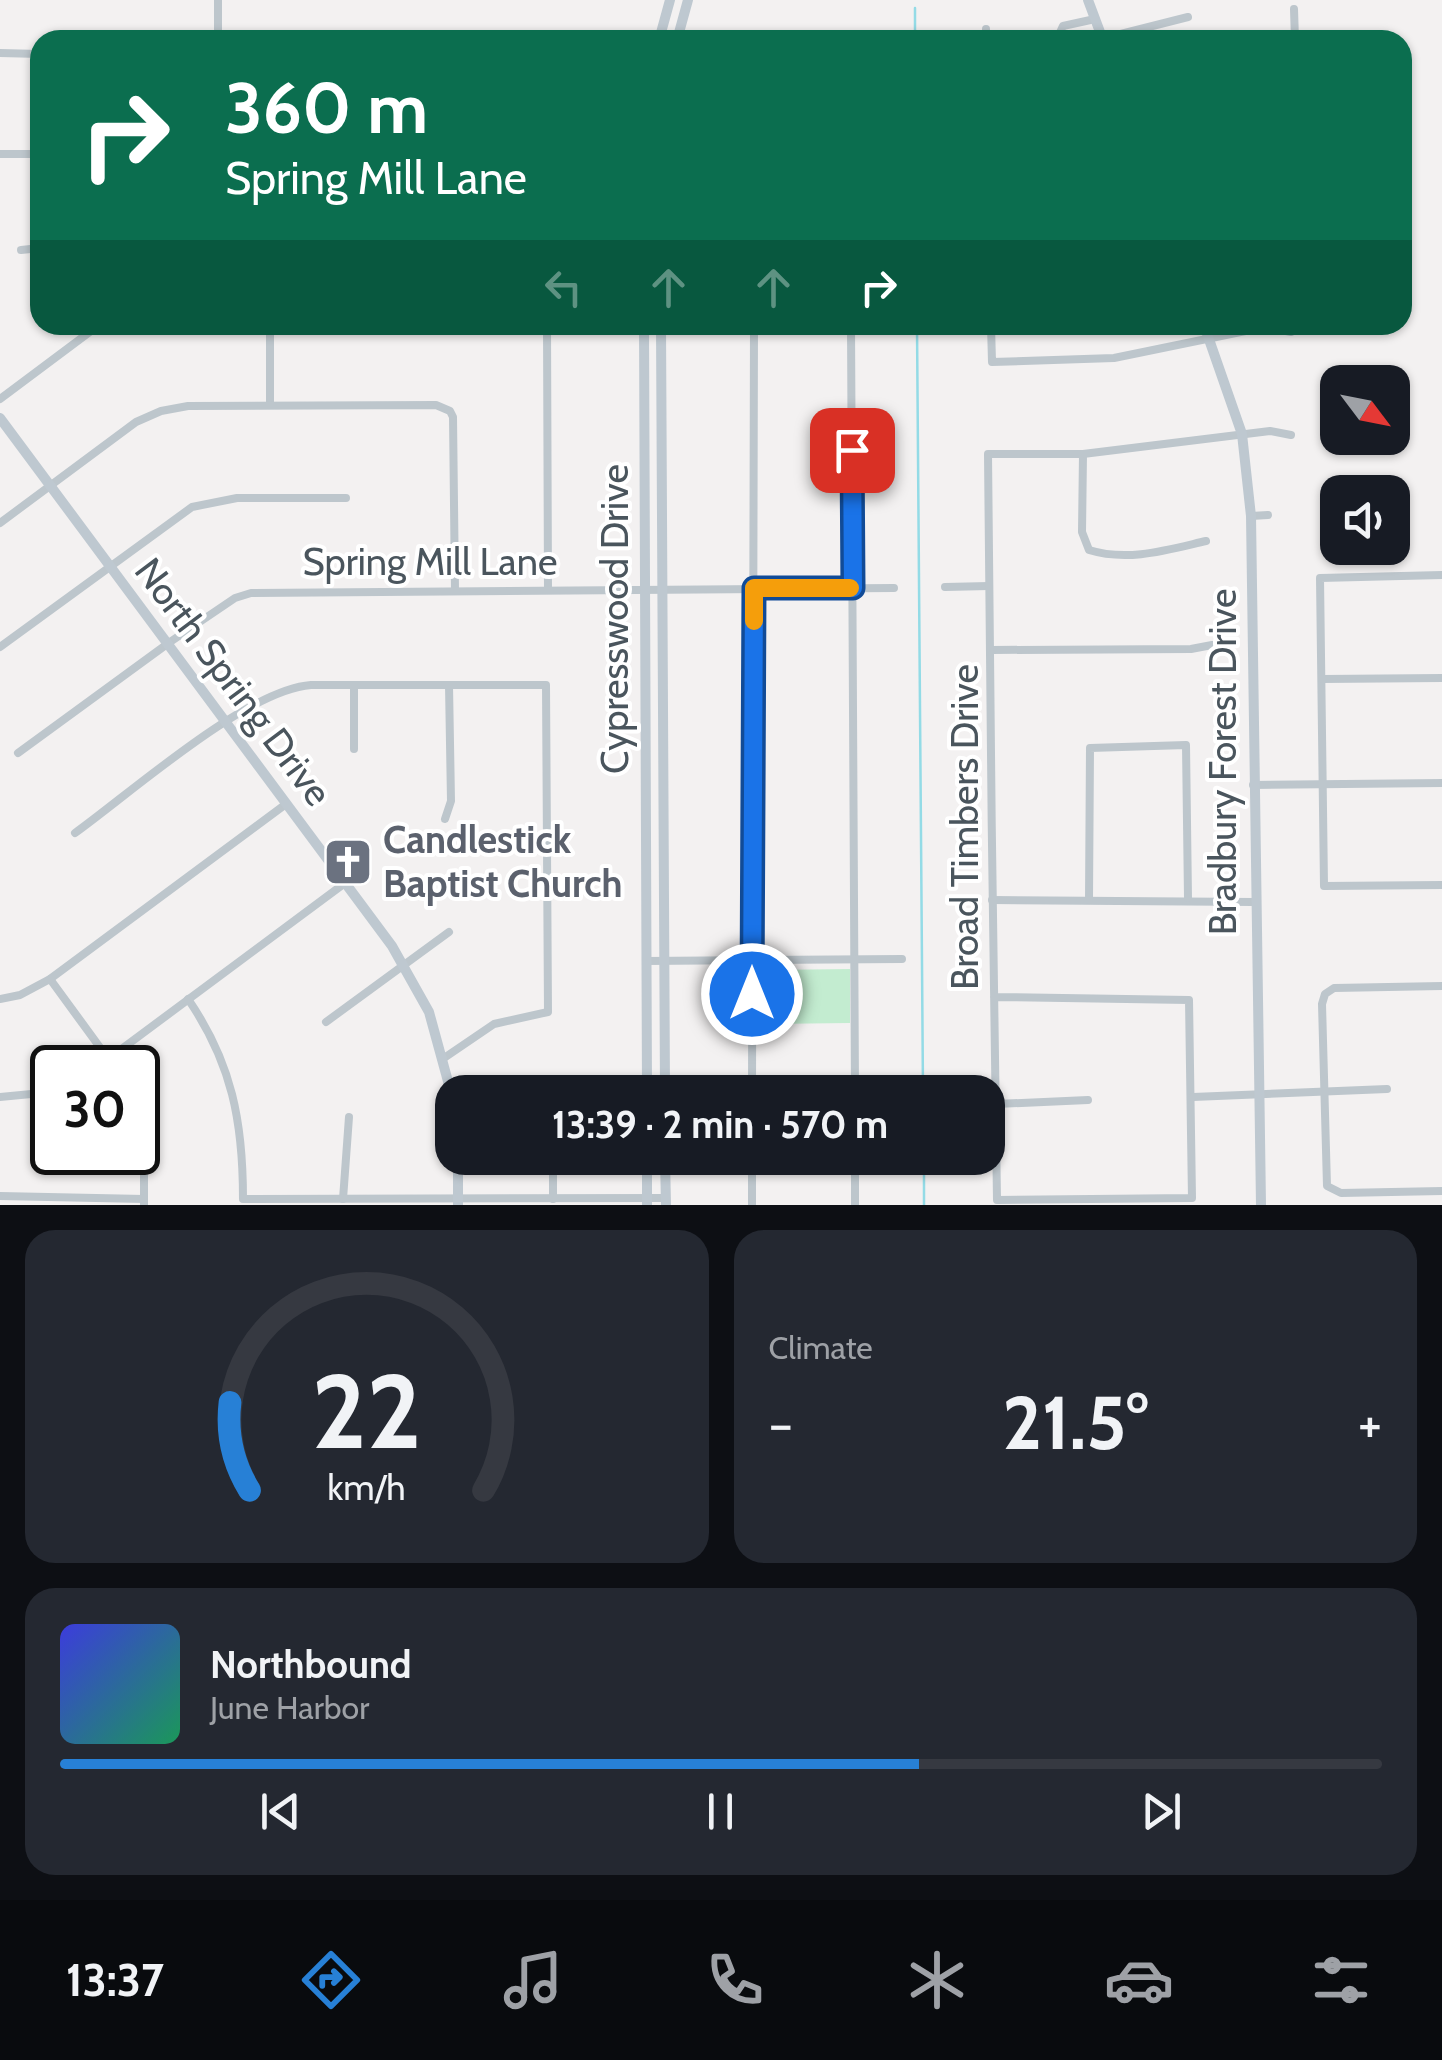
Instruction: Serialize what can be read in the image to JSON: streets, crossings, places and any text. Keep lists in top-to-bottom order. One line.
{"streets":{"street":["Spring Mill Lane","Cypresswood Drive","North Spring Drive","Bradbury Forest Drive","Broad Timbers Drive"]},"crossings":[["Spring Mill Lane","Cypresswood Drive"],["Spring Mill Lane","North Spring Drive"]],"places":{"church":["Candlestick Baptist Church"]},"north":"bottom right","page":{"turn":["360 m","Spring Mill Lane"],"limit":"30","trip":"13:39 · 2 min · 570 m","tile":"Climate","heat":["−","21.5°","+"],"song":["Northbound","June Harbor"],"tabs":"13:37","gauge":["22","km/h"]}}
